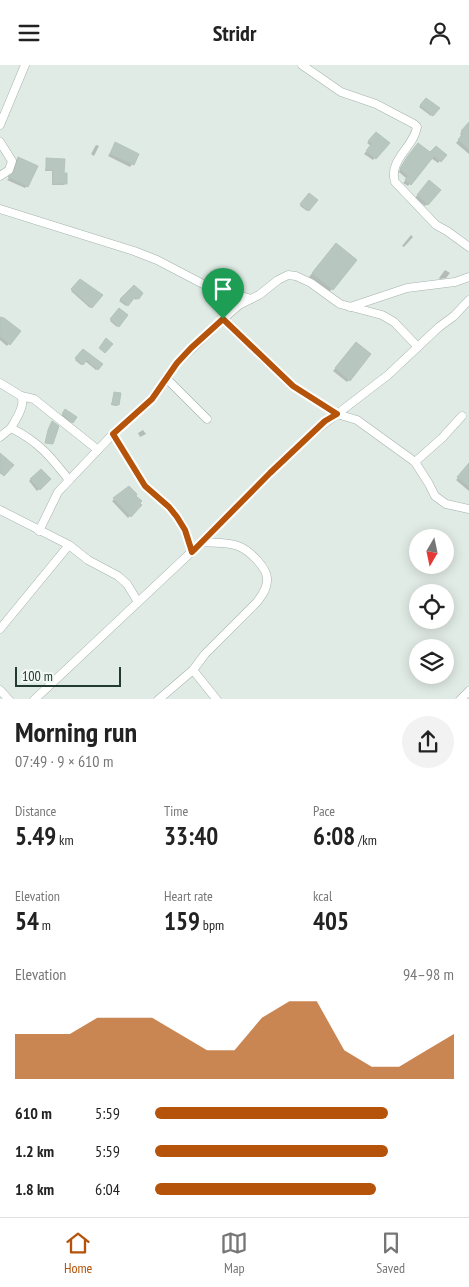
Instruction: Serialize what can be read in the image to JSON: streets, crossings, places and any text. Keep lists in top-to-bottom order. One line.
{"scale_bar":"100 m","north":"bottom","page":{"header":"Stridr","scale":"100 m","heading":["Morning run","07:49 · 9 × 610 m"],"stats":[["Distance","5.49 km"],["Time","33:40"],["Pace","6:08 /km"],["Elevation","54 m"],["Heart rate","159 bpm"],["kcal","405"]],"chart":["Elevation","94–98 m"],"list":[{"name":"610 m","note":"5:59"},{"name":"1.2 km","note":"5:59"},{"name":"1.8 km","note":"6:04"}],"tabs":["Home","Map","Saved"]}}
